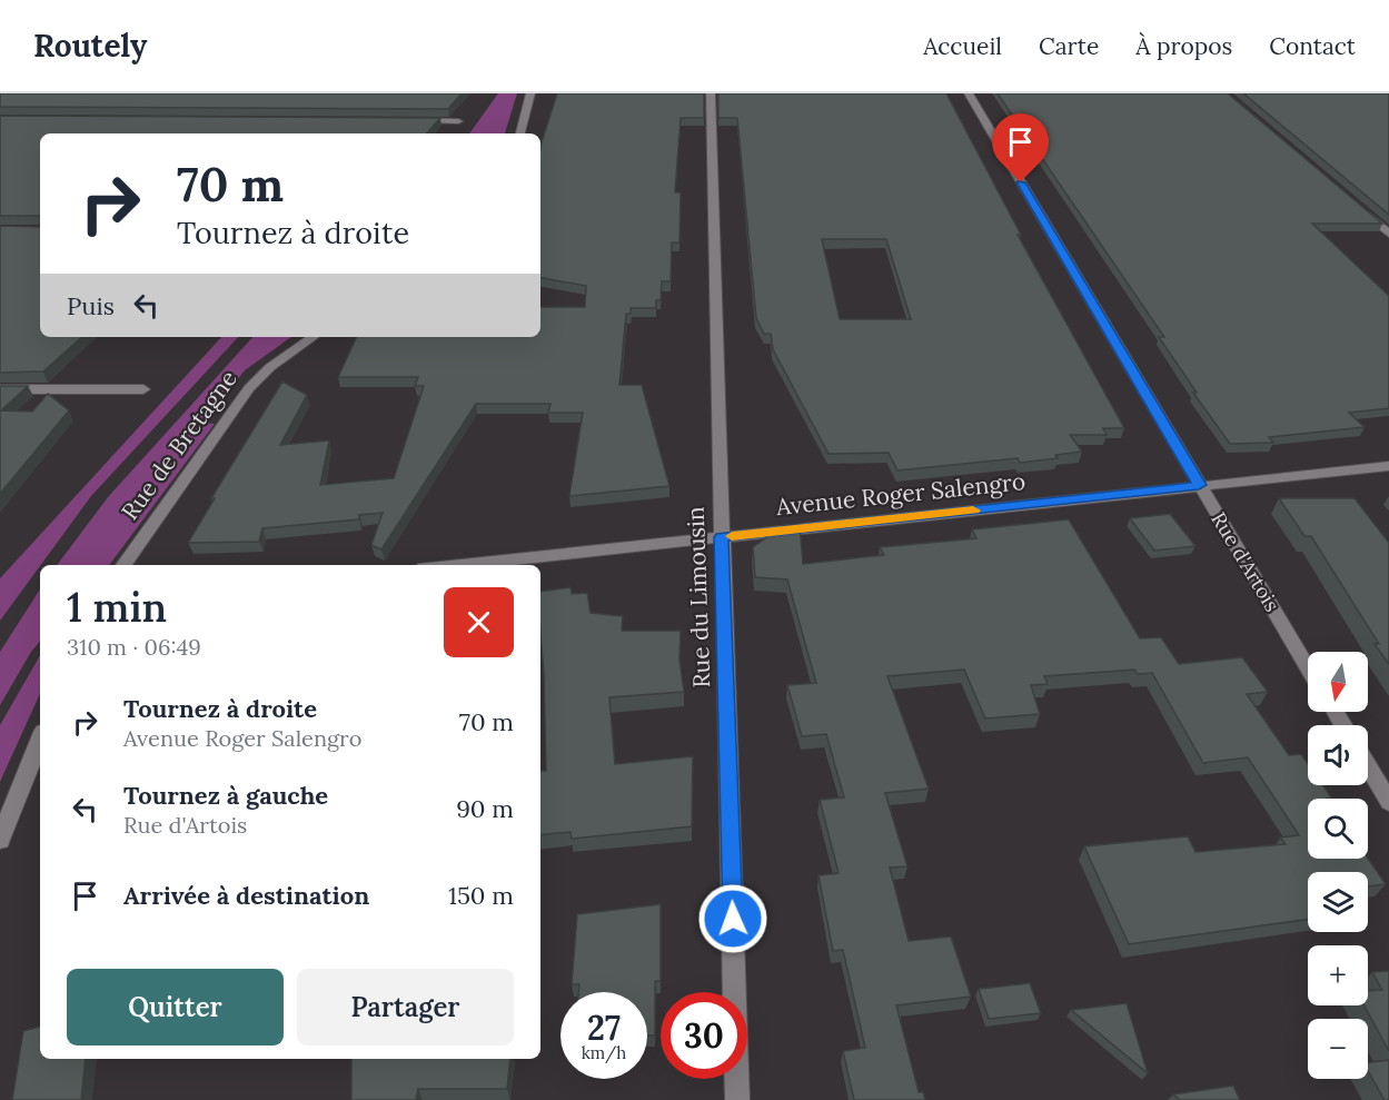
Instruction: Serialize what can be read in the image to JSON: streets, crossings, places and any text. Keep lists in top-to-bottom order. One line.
{"streets":{"street":["Rue de Bretagne","Avenue Roger Salengro","Rue d'Artois","Rue du Limousin"]},"crossings":[["Avenue Roger Salengro","Rue d'Artois"],["Avenue Roger Salengro","Rue du Limousin"]],"north":"bottom","page":{"header":"Routely","nav":["Accueil","Carte","À propos","Contact"],"turn":["70 m","Tournez à droite"],"then":"Puis","heading":["1 min","310 m · 06:49"],"map_buttons":["+","−"],"list":[{"name":"Tournez à droite","note":"Avenue Roger Salengro","value":"70 m"},{"name":"Tournez à gauche","note":"Rue d'Artois","value":"90 m"},{"name":"Arrivée à destination","value":"150 m"}],"buttons":["Quitter","Partager"],"speed":"27 km/h","limit":"30"}}
